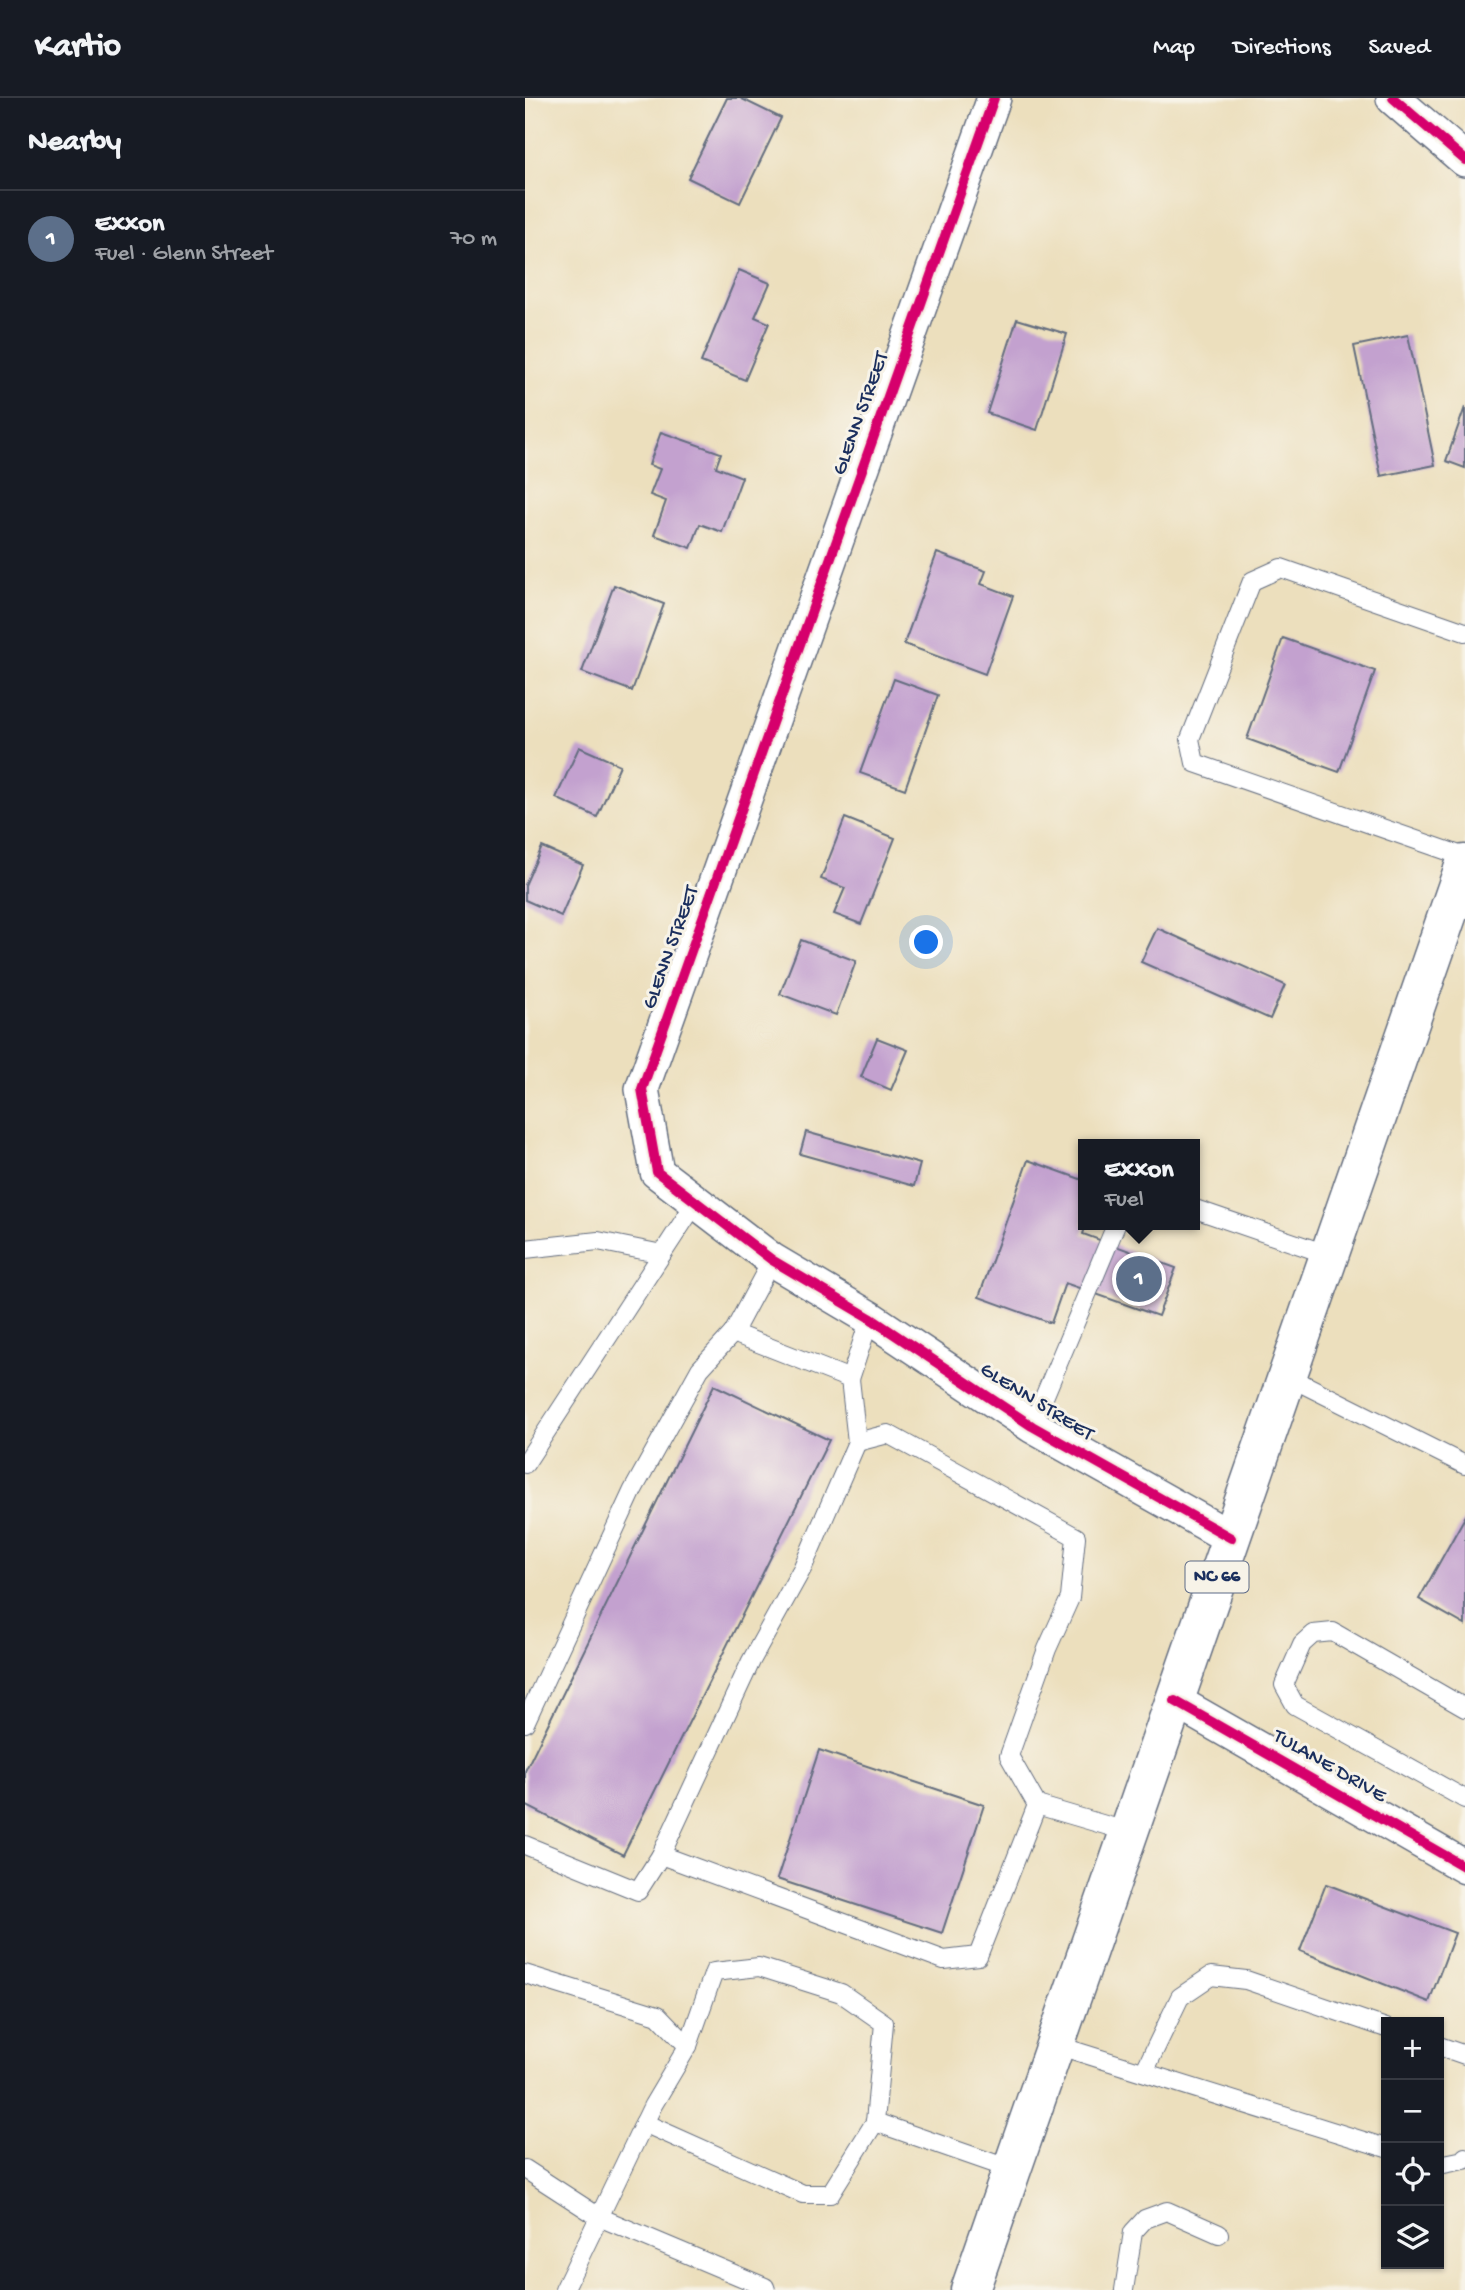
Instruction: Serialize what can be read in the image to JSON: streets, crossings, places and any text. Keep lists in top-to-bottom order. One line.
{"streets":{"main road":["NC 66"],"street":["GLENN STREET","TULANE DRIVE"]},"crossings":[["GLENN STREET","NC 66"],["NC 66","TULANE DRIVE"]],"page":{"header":"Kartio","nav":["Map","Directions","Saved"],"heading":"Nearby","list":[{"mark":"1","name":"Exxon","note":"Fuel · Glenn Street","value":"70 m"}],"popup":["Exxon","Fuel"],"pins":"1","map_buttons":["+","−"]}}
